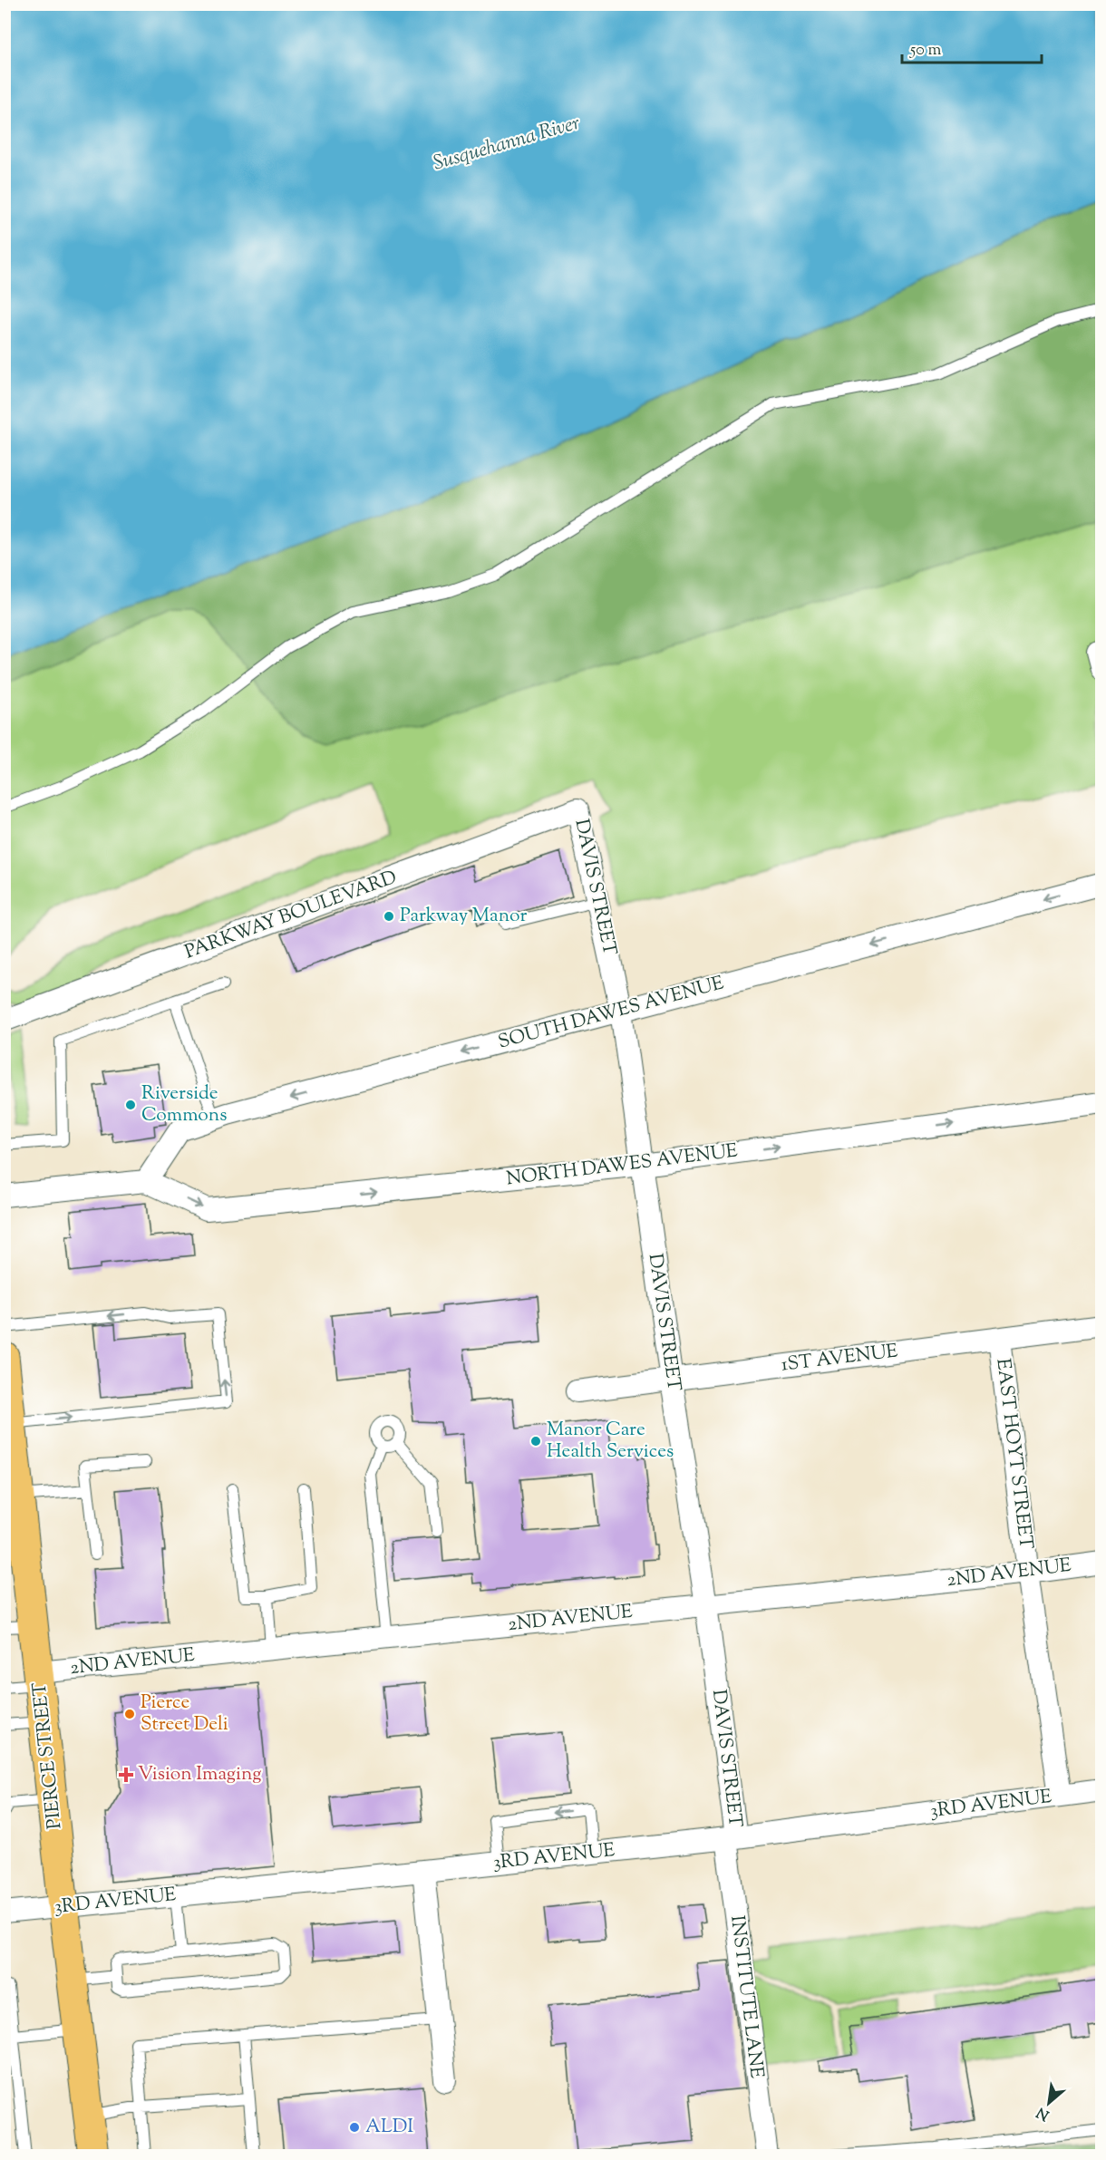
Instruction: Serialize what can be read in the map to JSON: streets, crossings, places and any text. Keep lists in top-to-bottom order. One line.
{"streets":{"main road":["PIERCE STREET"],"street":["DAVIS STREET","PARKWAY BOULEVARD","SOUTH DAWES AVENUE","NORTH DAWES AVENUE","1ST AVENUE","EAST HOYT STREET","2ND AVENUE","3RD AVENUE","INSTITUTE LANE"]},"crossings":[["DAVIS STREET","PARKWAY BOULEVARD"],["DAVIS STREET","SOUTH DAWES AVENUE"],["DAVIS STREET","NORTH DAWES AVENUE"],["DAVIS STREET","1ST AVENUE"],["DAVIS STREET","2ND AVENUE"],["DAVIS STREET","3RD AVENUE"],["DAVIS STREET","INSTITUTE LANE"],["SOUTH DAWES AVENUE","NORTH DAWES AVENUE"],["1ST AVENUE","EAST HOYT STREET"],["EAST HOYT STREET","2ND AVENUE"],["EAST HOYT STREET","3RD AVENUE"],["2ND AVENUE","PIERCE STREET"],["PIERCE STREET","3RD AVENUE"],["3RD AVENUE","INSTITUTE LANE"]],"one_way":["SOUTH DAWES AVENUE","NORTH DAWES AVENUE"],"water":["Susquehanna River"],"places":{"other":["Parkway Manor","Riverside Commons","Manor Care Health Services","Pierce Street Deli","ALDI"],"health":["Vision Imaging"]},"scale_bar":"50 m","north":"bottom left"}
